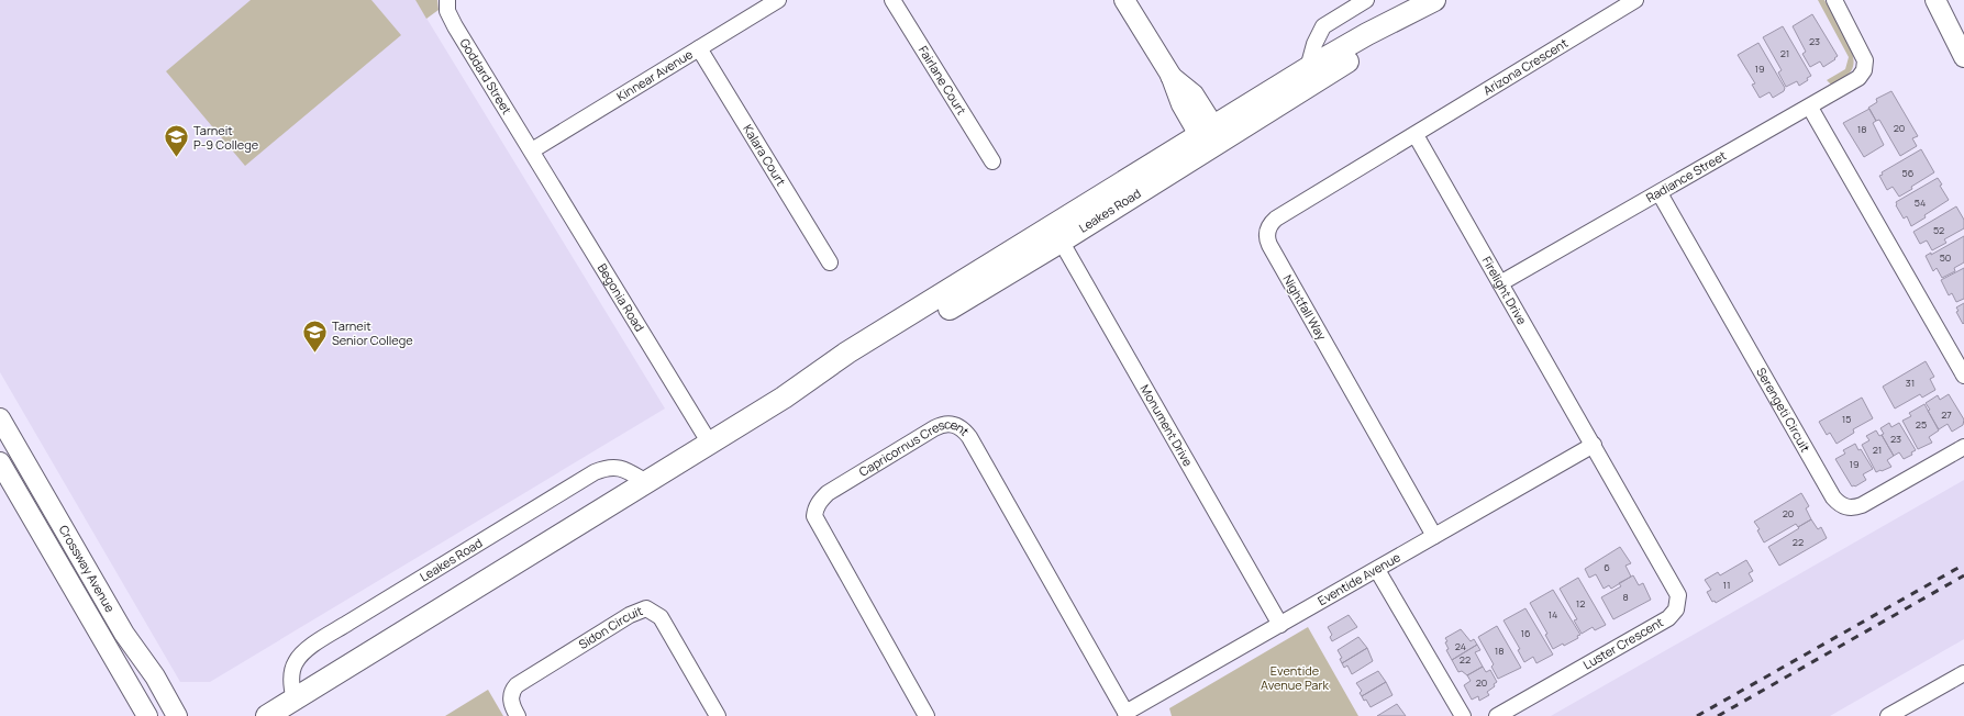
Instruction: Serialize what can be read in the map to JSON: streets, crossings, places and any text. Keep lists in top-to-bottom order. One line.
{"streets":{"main road":["Leakes Road"],"street":["Arizona Crescent","Kinnear Avenue","Goddard Street","Fairlane Court","Kalara Court","Radiance Street","Firelight Drive","Begonia Road","Nightfall Way","Serengeti Circuit","Monument Drive","Capricornus Crescent","Crossway Avenue","Eventide Avenue","Sidon Circuit","Luster Crescent"]},"crossings":[["Arizona Crescent","Firelight Drive"],["Arizona Crescent","Nightfall Way"],["Kinnear Avenue","Goddard Street"],["Kinnear Avenue","Kalara Court"],["Kinnear Avenue","Begonia Road"],["Goddard Street","Begonia Road"],["Radiance Street","Firelight Drive"],["Radiance Street","Serengeti Circuit"],["Leakes Road","Begonia Road"],["Leakes Road","Monument Drive"],["Firelight Drive","Nightfall Way"],["Firelight Drive","Eventide Avenue"],["Firelight Drive","Luster Crescent"],["Nightfall Way","Eventide Avenue"],["Monument Drive","Eventide Avenue"],["Capricornus Crescent","Eventide Avenue"],["Eventide Avenue","Luster Crescent"]],"parks":["Eventide Avenue Park"],"places":{"school or university":["Tarneit P-9 College","Tarneit Senior College"]},"house_numbers":["23","21","19","20","18","56","54","52","50","31","27","15","25","23","21","19","20","22","6","11","8","12","14","16","24","18","22","20"]}
